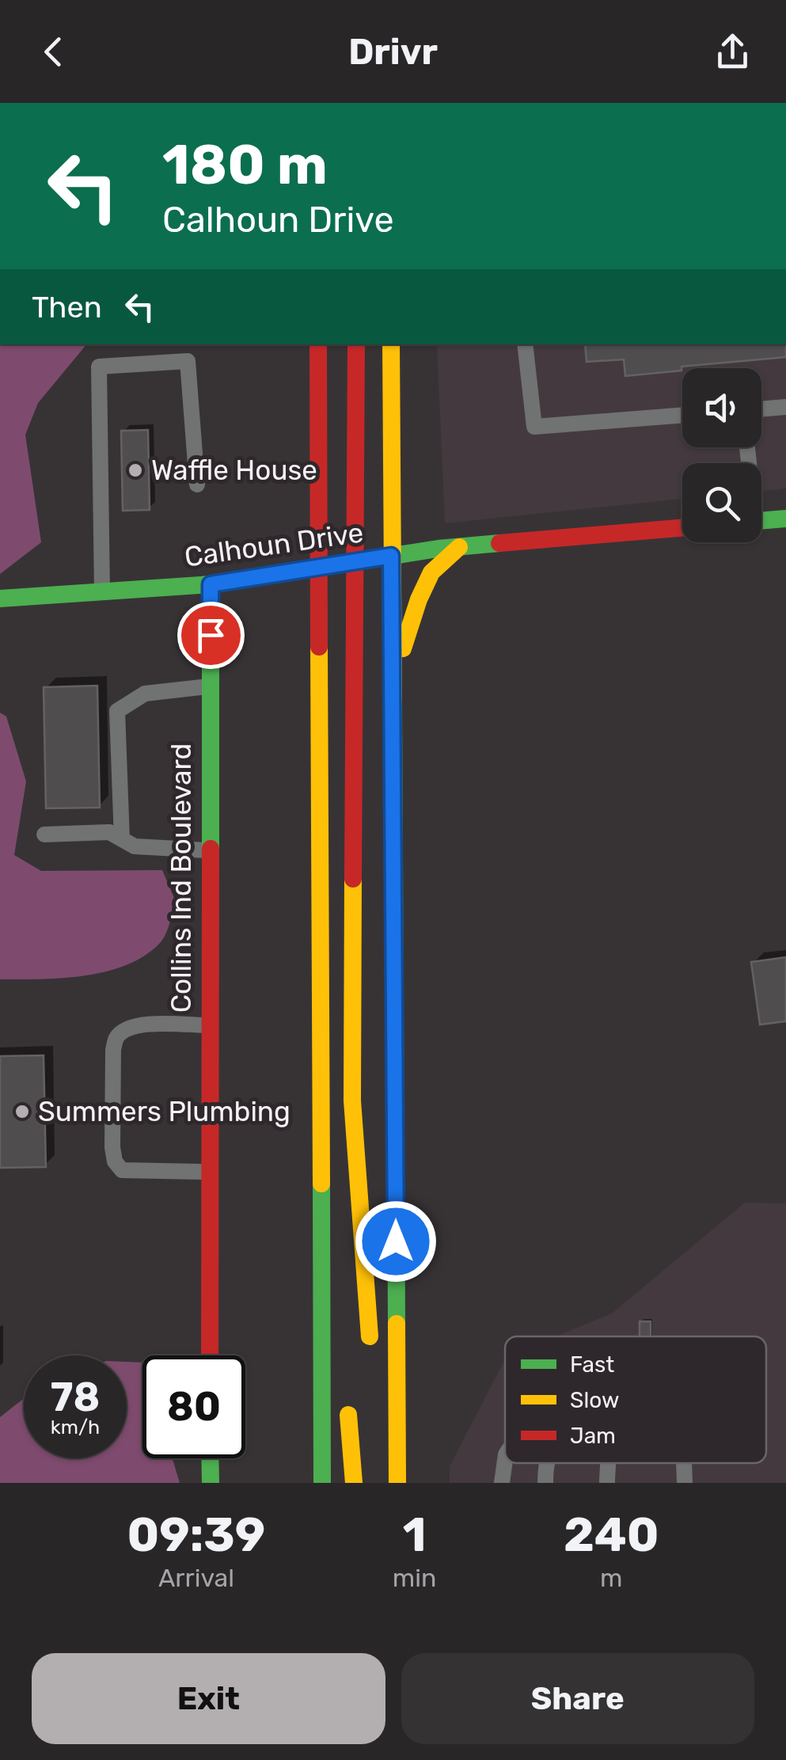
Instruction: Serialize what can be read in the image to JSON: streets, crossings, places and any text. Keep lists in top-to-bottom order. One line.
{"streets":{"main road":["Calhoun Drive","Collins Ind Boulevard"]},"crossings":[["Calhoun Drive","Collins Ind Boulevard"]],"places":["Waffle House","Summers Plumbing"],"legend":["Fast","Slow","Jam"],"page":{"header":"Drivr","turn":["180 m","Calhoun Drive"],"then":"Then","speed":"78 km/h","limit":"80","eta":["09:39","Arrival","1","min","240","m"],"buttons":["Exit","Share"]}}
